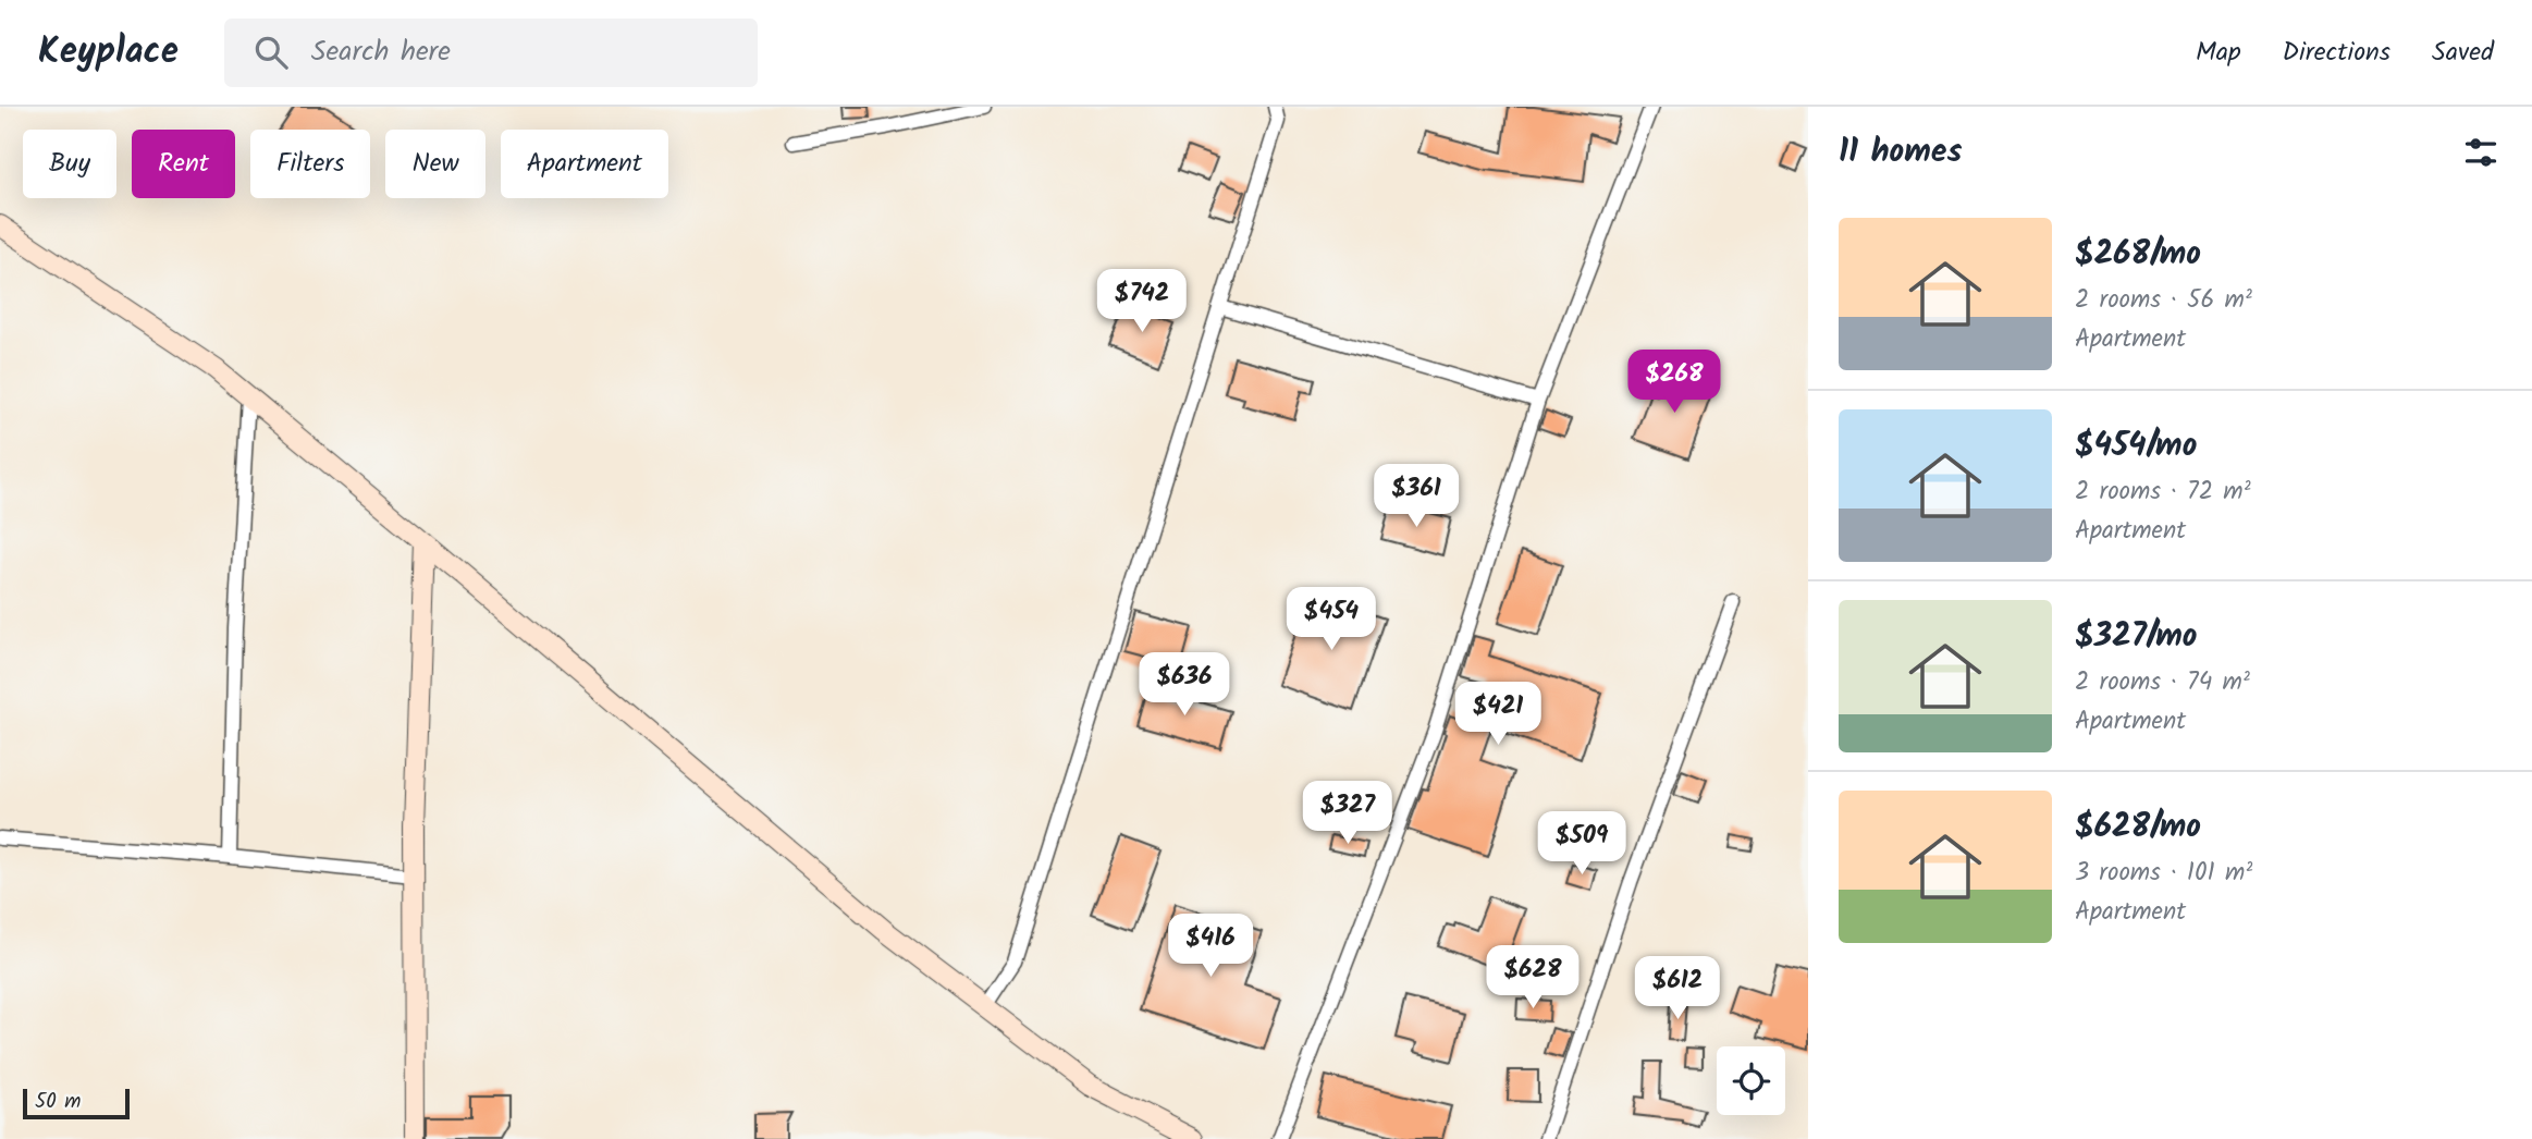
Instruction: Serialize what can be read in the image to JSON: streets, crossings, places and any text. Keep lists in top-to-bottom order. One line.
{"scale_bar":"50 m","page":{"header":"Keyplace","search":"Search here","nav":["Map","Directions","Saved"],"heading":"11 homes","chip":["Buy","Rent","Filters","New","Apartment"],"list":[{"name":"$268/mo","note":"2 rooms · 56 m² · Apartment"},{"name":"$454/mo","note":"2 rooms · 72 m² · Apartment"},{"name":"$327/mo","note":"2 rooms · 74 m² · Apartment"},{"name":"$628/mo","note":"3 rooms · 101 m² · Apartment"}],"price":["$742","$268","$361","$454","$636","$421","$327","$509","$416","$628","$612"],"scale":"50 m"}}
